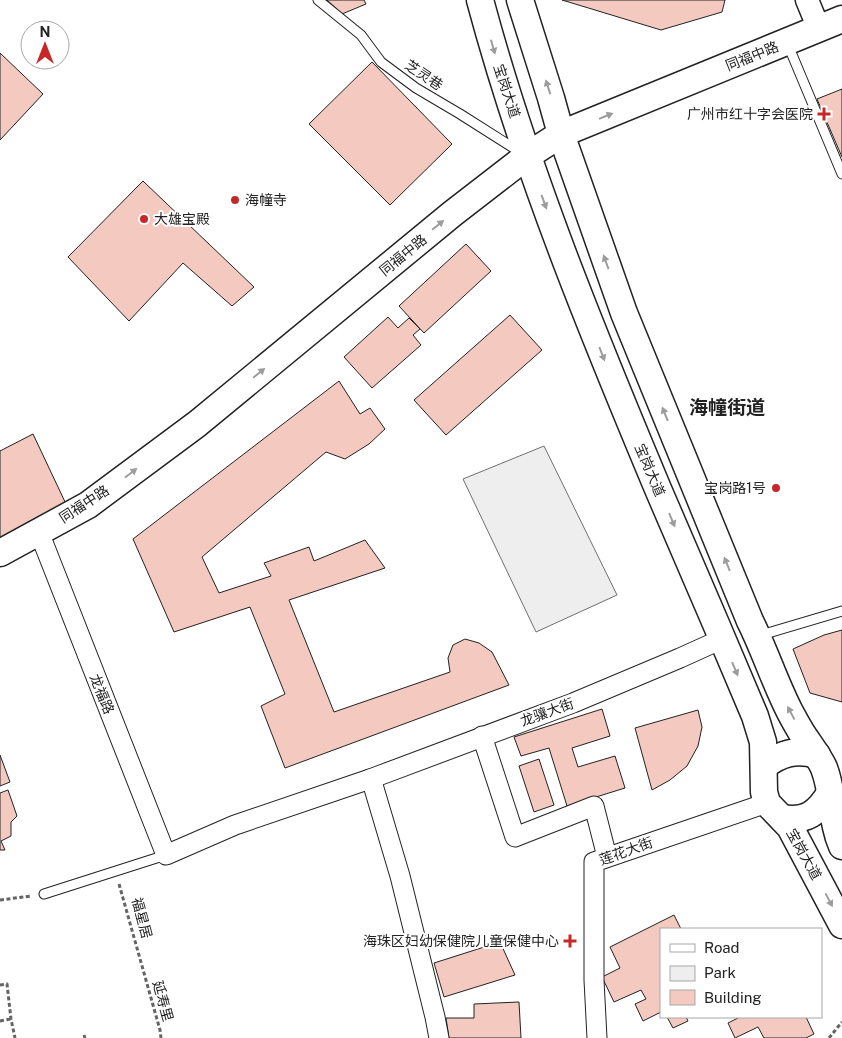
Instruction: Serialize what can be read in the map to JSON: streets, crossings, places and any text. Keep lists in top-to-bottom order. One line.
{"streets":{"main road":["同福中路","宝岗大道"],"street":["龙福路","龙骧大街","莲花大街"],"lane":["芝灵巷"],"path":["福星居","延寿里"]},"crossings":[["同福中路","芝灵巷"],["同福中路","宝岗大道"],["同福中路","龙福路"],["芝灵巷","宝岗大道"],["宝岗大道","龙骧大街"],["宝岗大道","莲花大街"],["龙福路","龙骧大街"],["福星居","延寿里"]],"one_way":["同福中路"],"districts":["海幢街道"],"places":{"health":["广州市红十字会医院","海珠区妇幼保健院儿童保健中心"],"other":["海幢寺","大雄宝殿","宝岗路1号"]},"legend":["Road","Park","Building"],"north":"top"}
